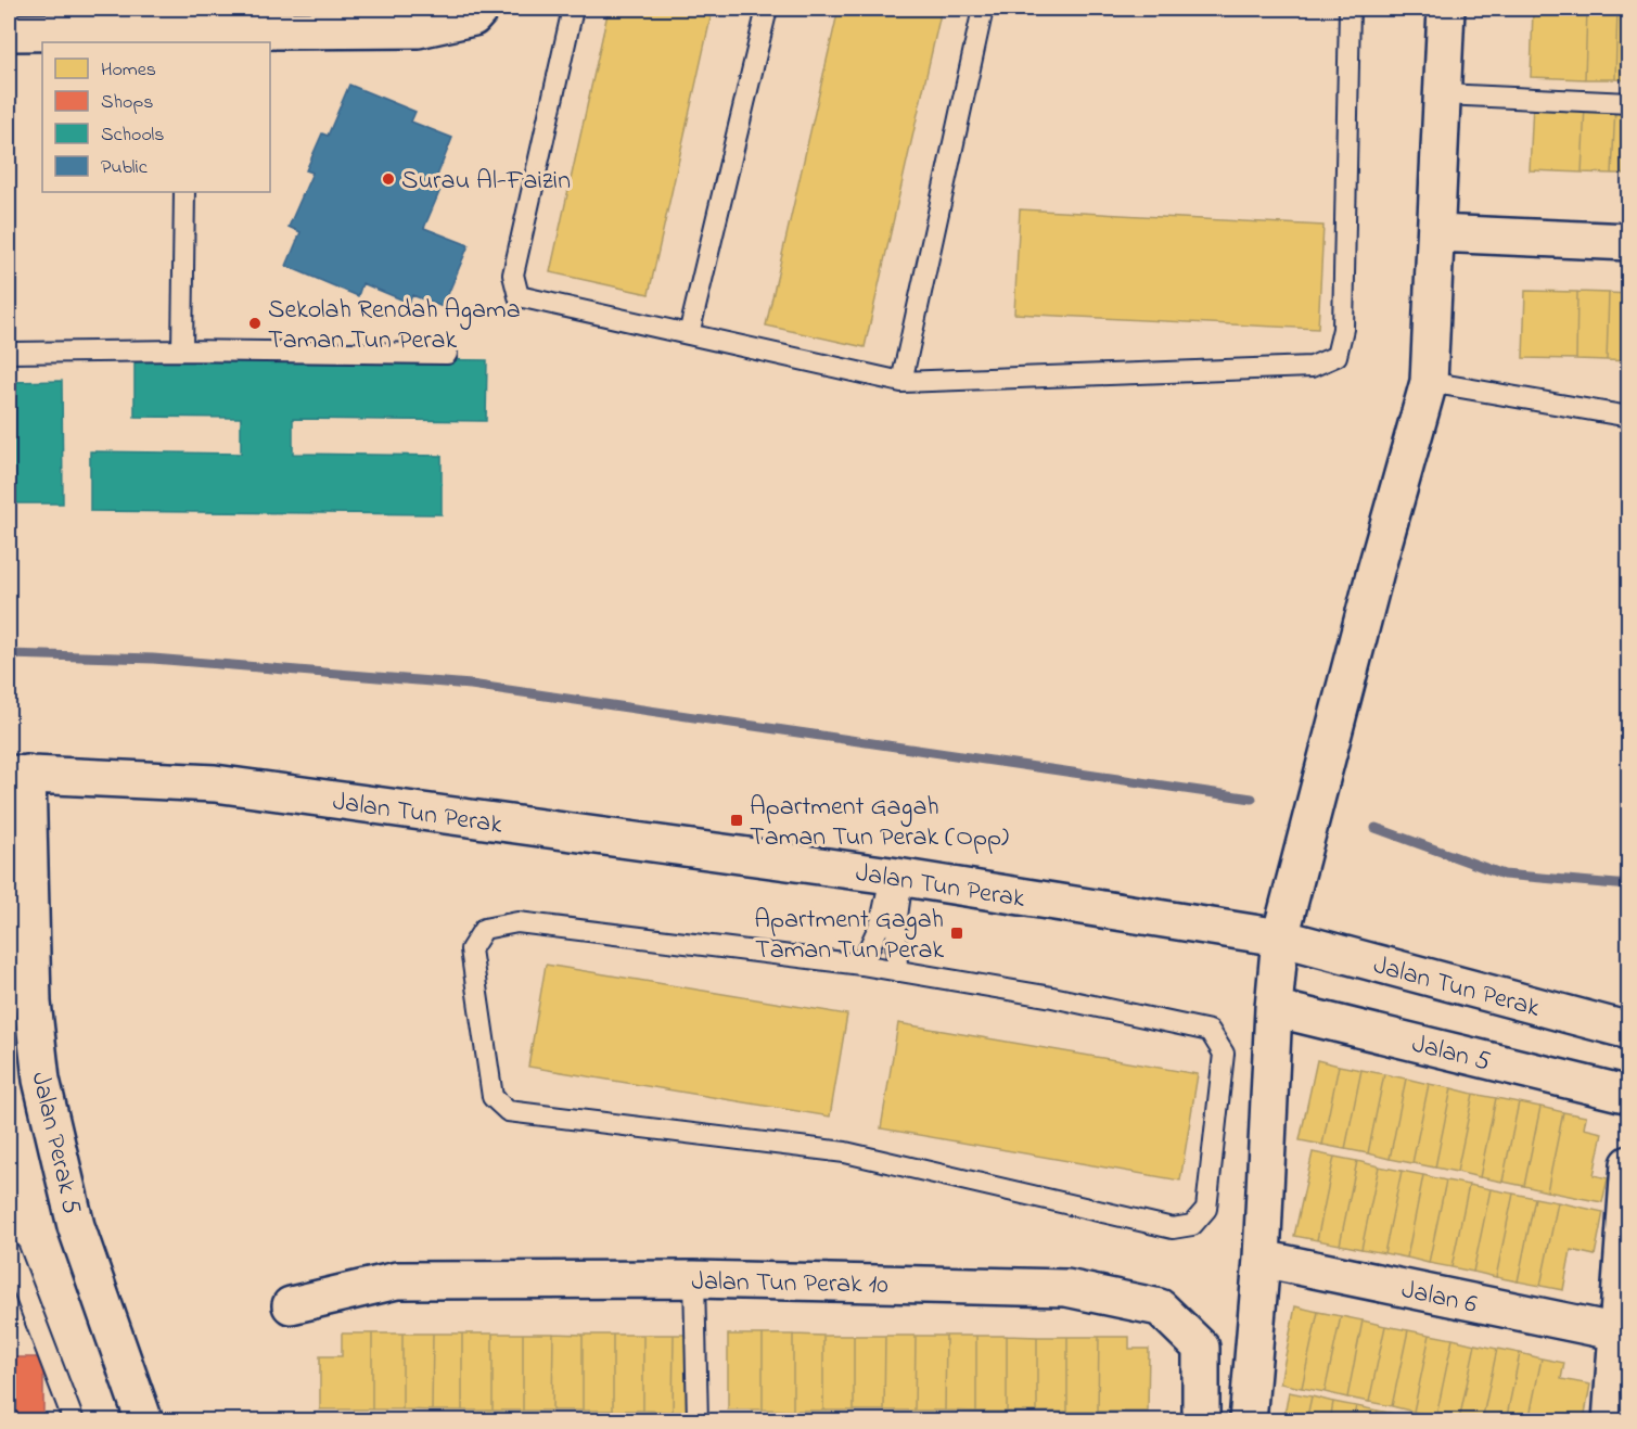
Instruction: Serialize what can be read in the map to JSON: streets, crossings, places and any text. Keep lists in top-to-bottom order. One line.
{"streets":{"street":["Jalan Tun Perak","Jalan 5","Jalan Perak 5","Jalan Tun Perak 10","Jalan 6"]},"crossings":[["Jalan Tun Perak","Jalan Perak 5"]],"places":{"other":["Surau Al-Faizin","Sekolah Rendah Agama Taman Tun Perak"],"transit":["Apartment Gagah Taman Tun Perak (Opp)","Apartment Gagah Taman Tun Perak"]},"legend":["Homes","Shops","Schools","Public"]}
